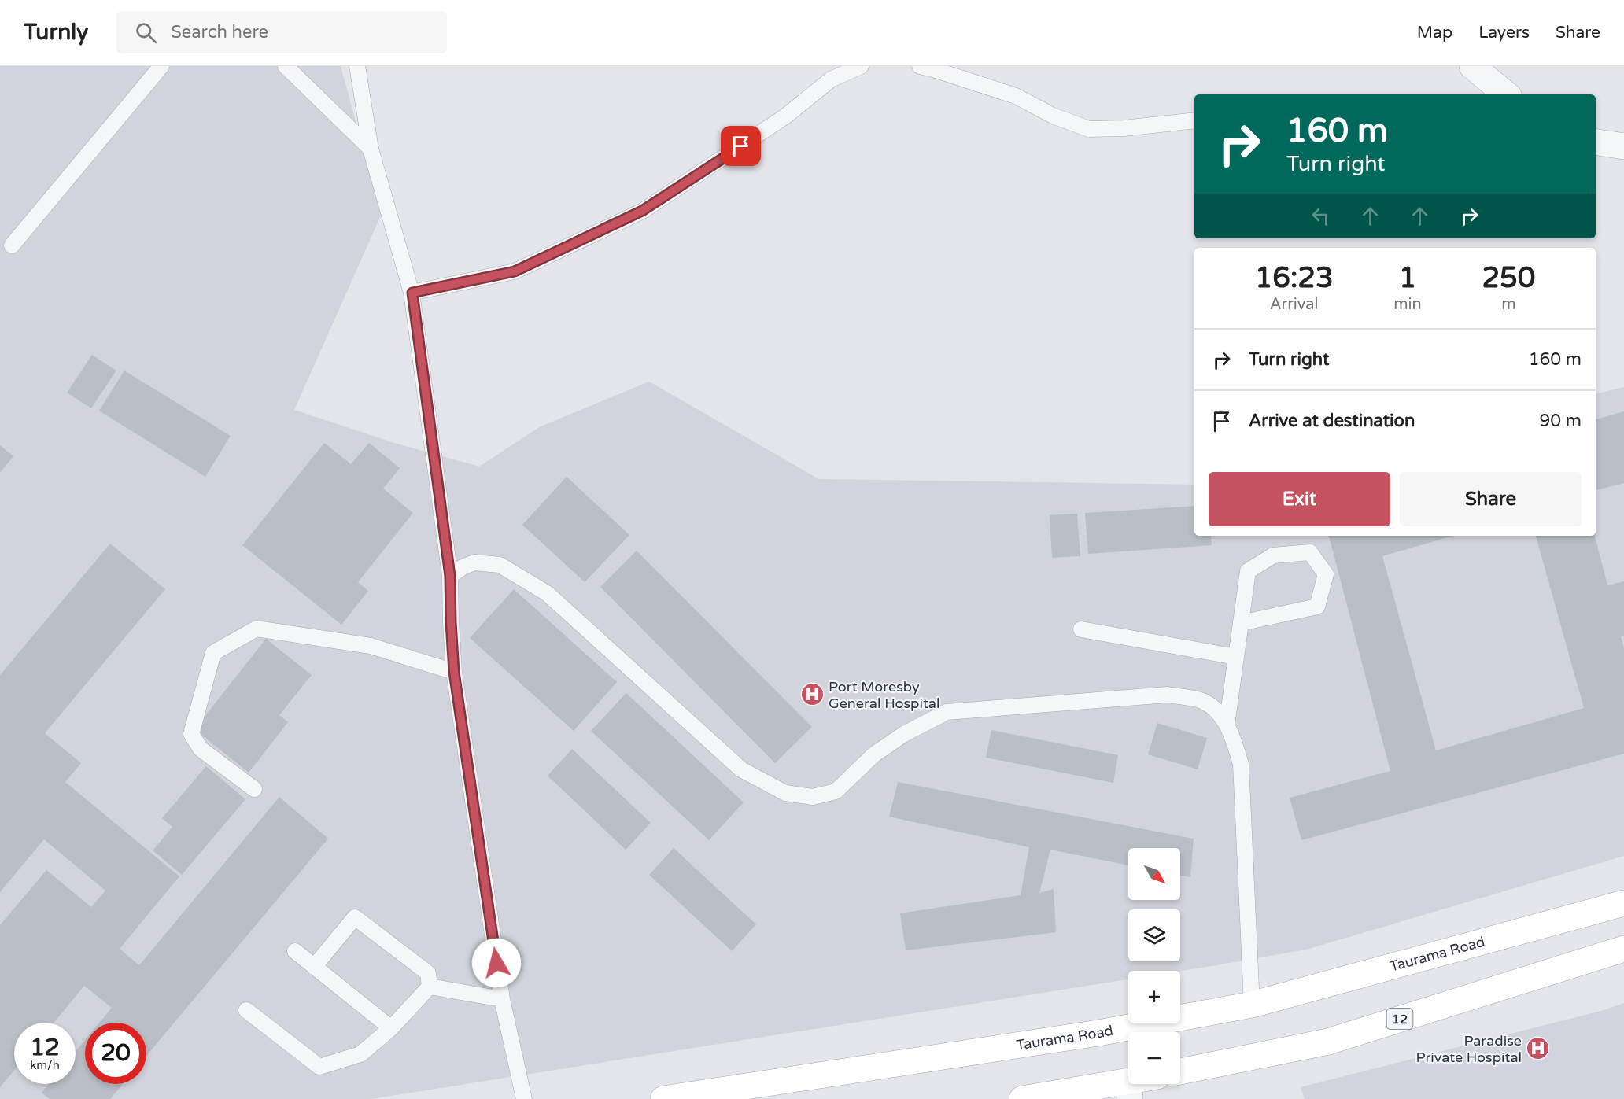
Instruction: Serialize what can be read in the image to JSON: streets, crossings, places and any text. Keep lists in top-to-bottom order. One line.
{"streets":{"main road":["Taurama Road","12"]},"places":{"hospital":["Port Moresby General Hospital","Paradise Private Hospital"]},"north":"bottom right","page":{"header":"Turnly","search":"Search here","nav":["Map","Layers","Share"],"turn":["160 m","Turn right"],"eta":["16:23","Arrival","1","min","250","m"],"list":[{"name":"Turn right","value":"160 m"},{"name":"Arrive at destination","value":"90 m"}],"buttons":["Exit","Share"],"map_buttons":["+","−"],"speed":"12 km/h","limit":"20"}}
